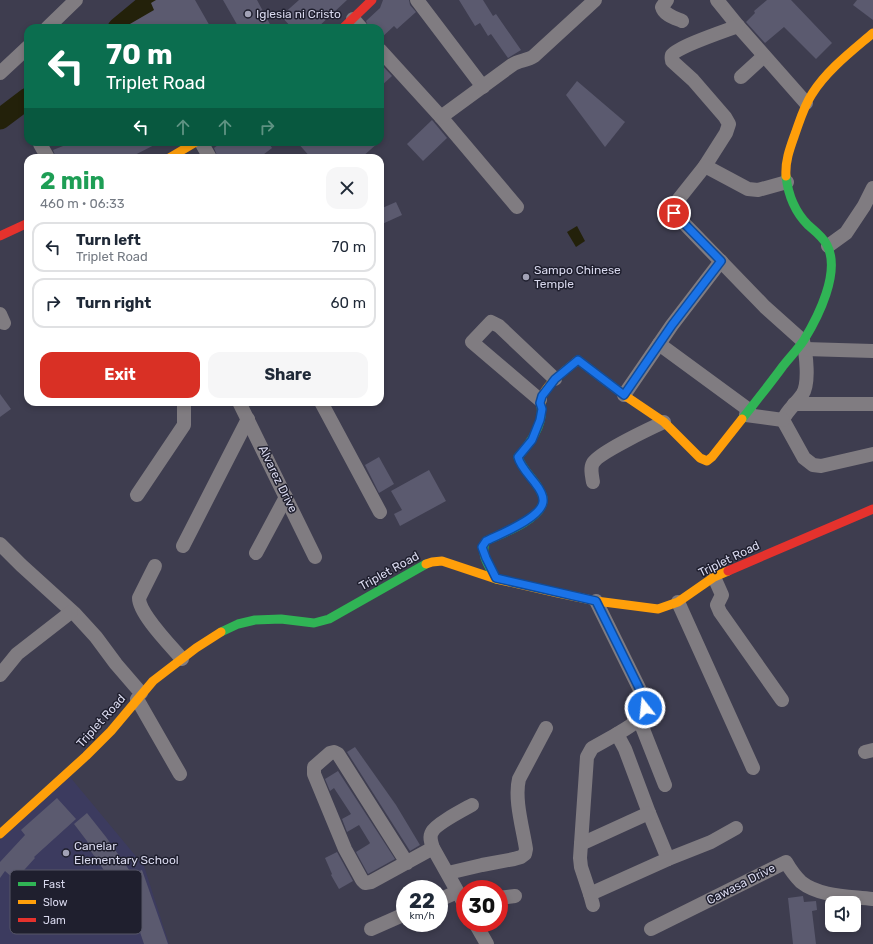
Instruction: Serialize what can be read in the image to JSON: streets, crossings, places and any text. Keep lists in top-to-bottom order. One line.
{"streets":{"street":["Alvarez Drive","Triplet Road","Cawasa Drive"]},"places":["Iglesia ni Cristo","Sampo Chinese Temple","Canelar Elementary School"],"legend":["Fast","Slow","Jam"],"page":{"turn":["70 m","Triplet Road"],"heading":["2 min","460 m · 06:33"],"list":[{"name":"Turn left","note":"Triplet Road","value":"70 m"},{"name":"Turn right","value":"60 m"}],"buttons":["Exit","Share"],"speed":"22 km/h","limit":"30"}}
